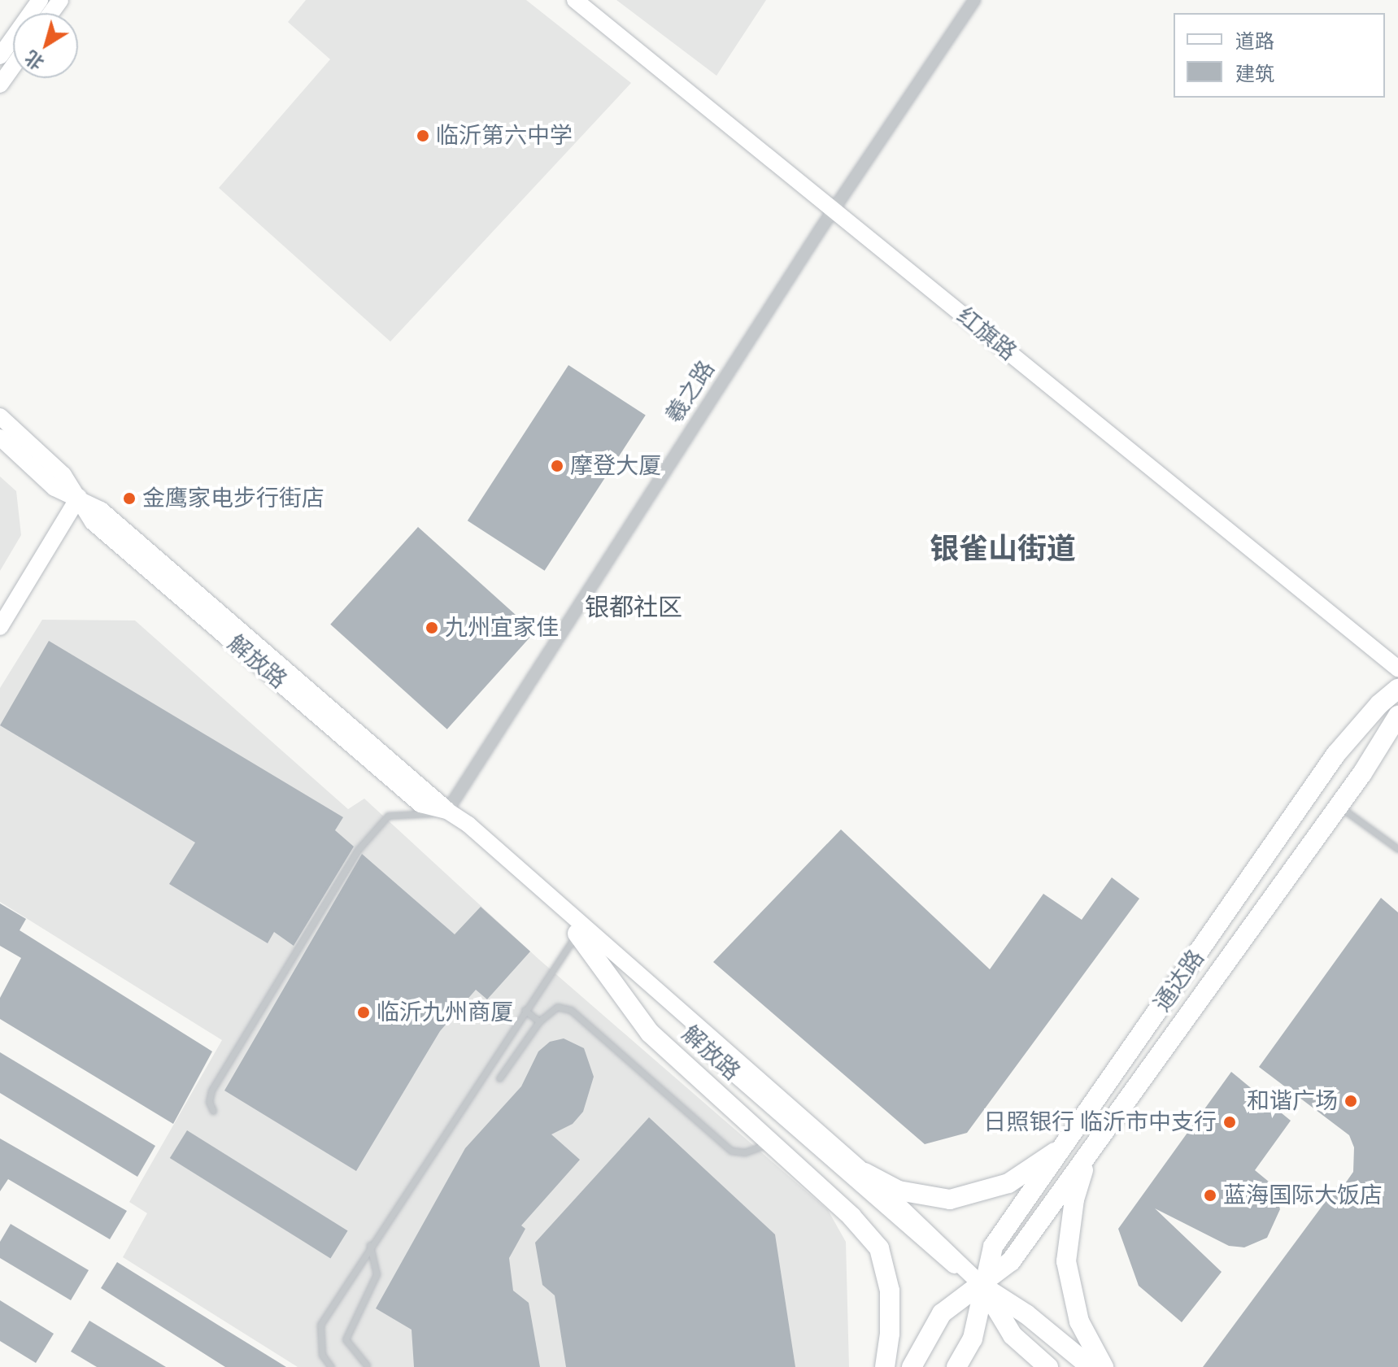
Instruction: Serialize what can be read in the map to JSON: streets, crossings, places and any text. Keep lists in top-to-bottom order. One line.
{"streets":{"main road":["红旗路","解放路","通达路"],"street":["羲之路"]},"crossings":[["红旗路","羲之路"],["羲之路","解放路"],["解放路","通达路"]],"districts":["银雀山街道","银都社区"],"places":["临沂第六中学","摩登大厦","金鹰家电步行街店","九州宜家佳","临沂九州商厦","和谐广场","日照银行 临沂市中支行","蓝海国际大饭店"],"legend":["道路","建筑"],"north":"bottom left"}
